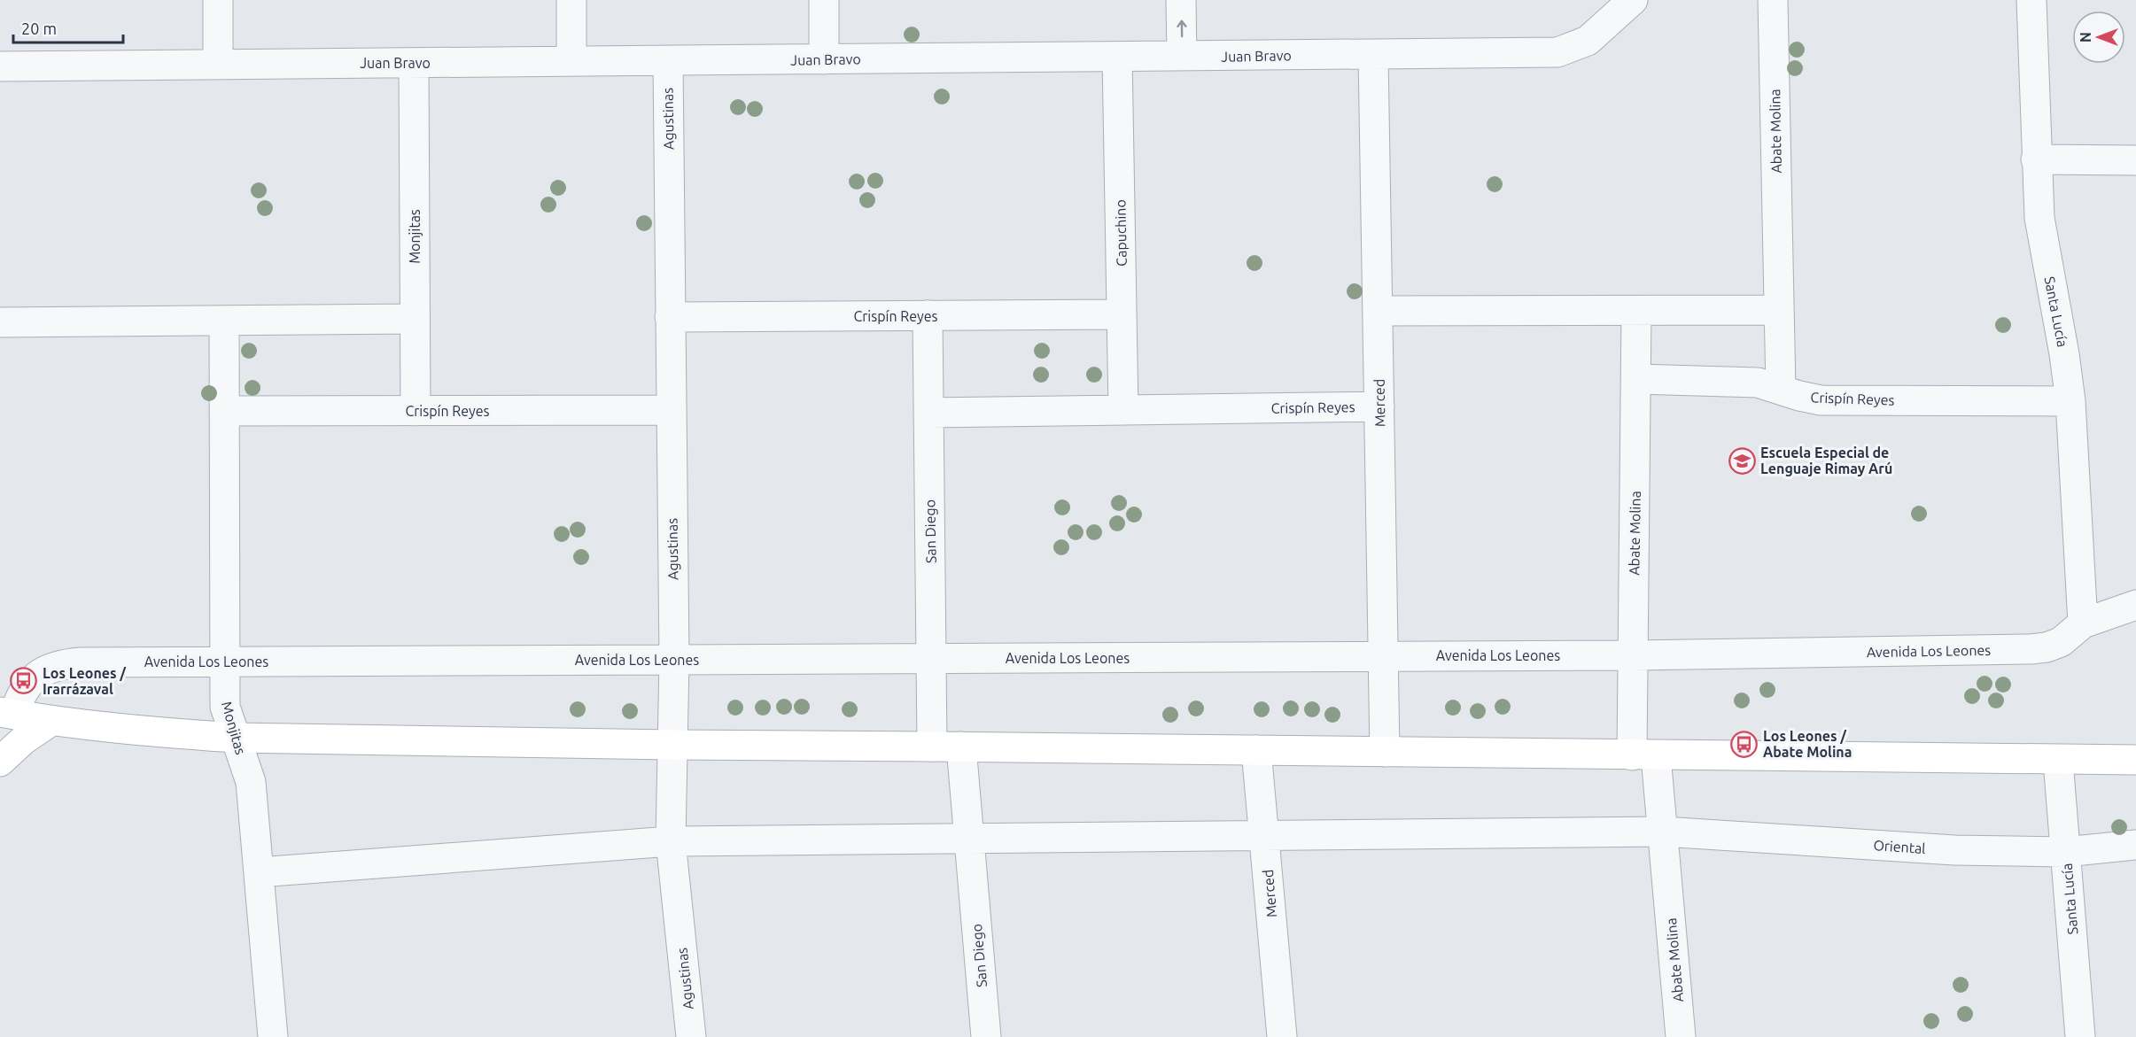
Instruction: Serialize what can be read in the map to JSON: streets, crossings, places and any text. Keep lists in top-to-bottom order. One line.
{"streets":{"main road":["Avenida Los Leones"],"street":["Juan Bravo","Agustinas","Abate Molina","Capuchino","Monjitas","Santa Lucía","Crispín Reyes","Merced","San Diego","Oriental"]},"crossings":[["Juan Bravo","Agustinas"],["Juan Bravo","Capuchino"],["Juan Bravo","Monjitas"],["Juan Bravo","Merced"],["Agustinas","Crispín Reyes"],["Agustinas","Avenida Los Leones"],["Abate Molina","Crispín Reyes"],["Abate Molina","Avenida Los Leones"],["Abate Molina","Oriental"],["Capuchino","Crispín Reyes"],["Monjitas","Crispín Reyes"],["Monjitas","Avenida Los Leones"],["Santa Lucía","Crispín Reyes"],["Santa Lucía","Avenida Los Leones"],["Santa Lucía","Oriental"],["Crispín Reyes","Merced"],["Crispín Reyes","San Diego"],["Merced","Avenida Los Leones"],["San Diego","Avenida Los Leones"]],"places":{"school or university":["Escuela Especial de Lenguaje Rimay Arú"],"bus stop":["Los Leones / Irarrázaval","Los Leones / Abate Molina"]},"scale_bar":"20 m","north":"left"}
